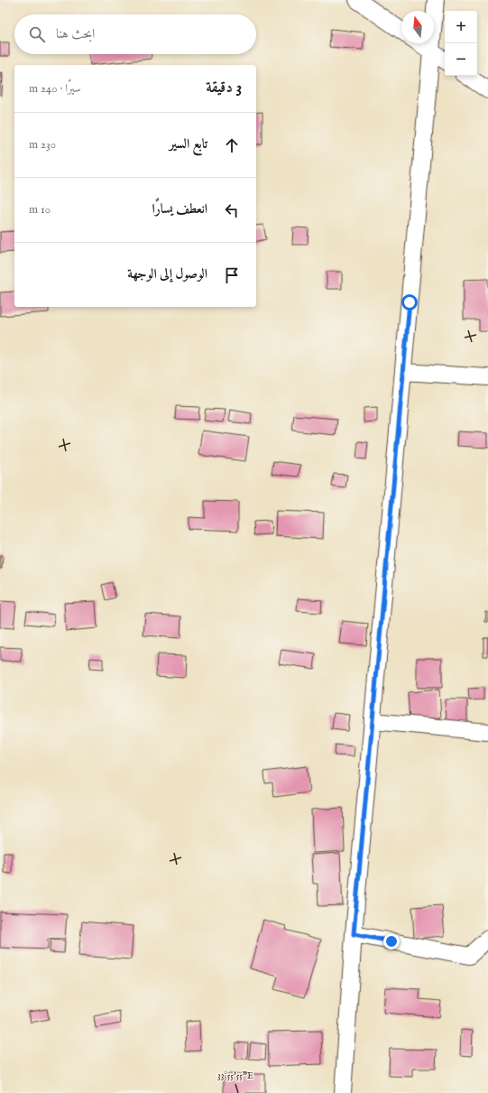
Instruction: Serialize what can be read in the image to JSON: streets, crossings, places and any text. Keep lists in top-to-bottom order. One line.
{"north":"top","page":{"map_buttons":["+","−"],"search":"ابحث هنا","heading":["3 دقيقة","سيرًا · 240 m"],"list":[["تابع السير","230 m"],["انعطف يسارًا","10 m"],"الوصول إلى الوجهة"]},"coordinates":["33°55'55\"E"]}
